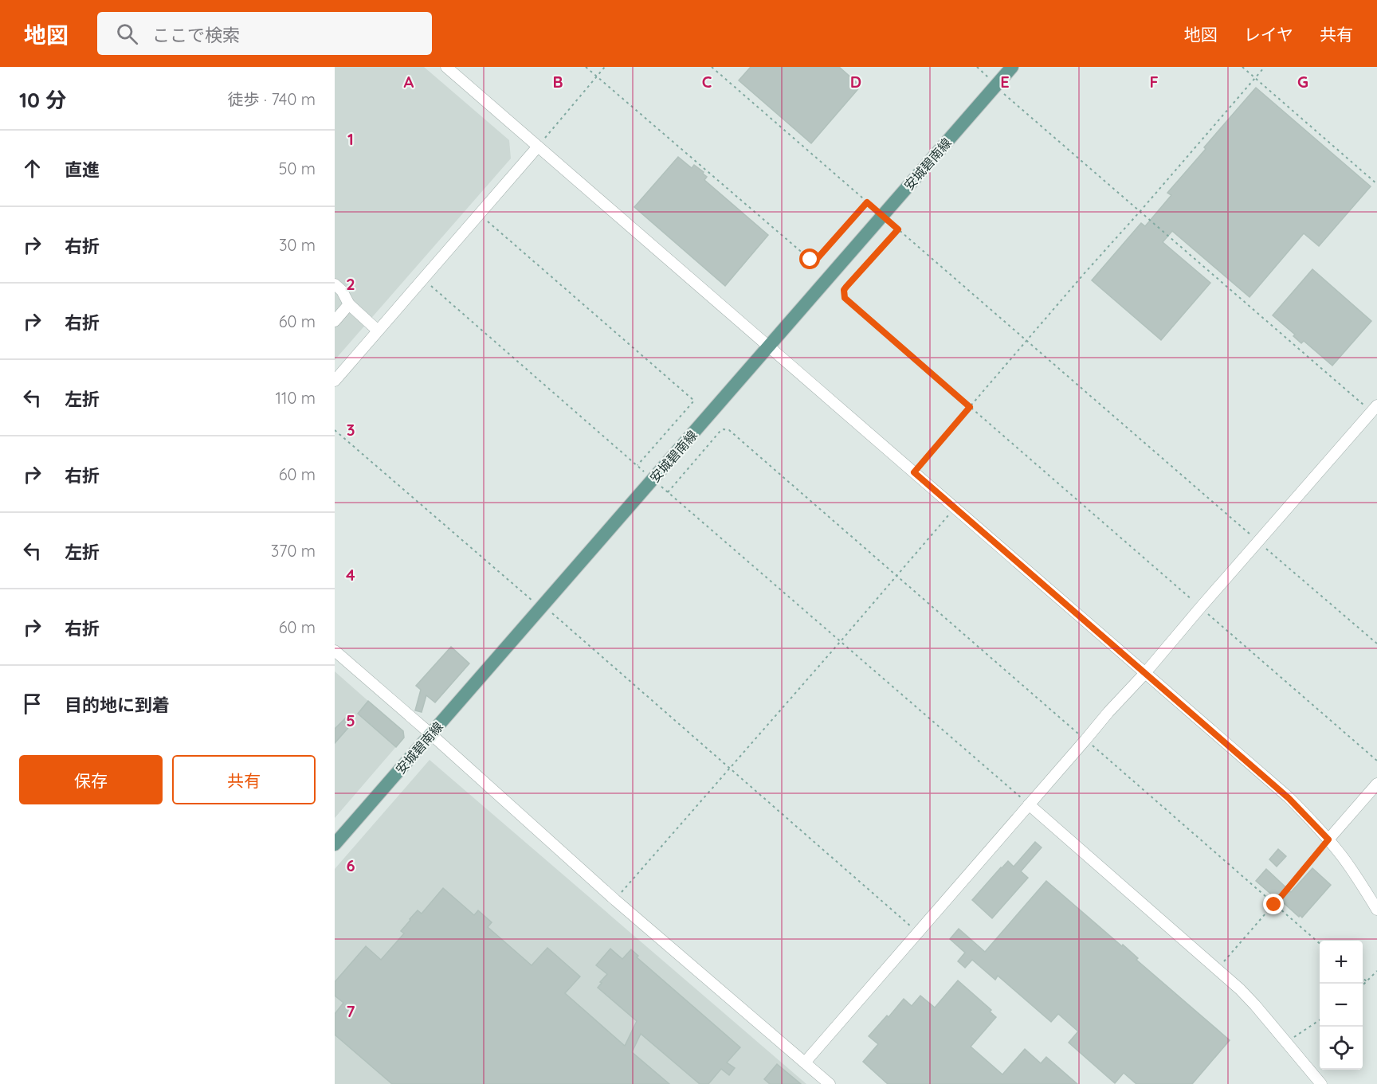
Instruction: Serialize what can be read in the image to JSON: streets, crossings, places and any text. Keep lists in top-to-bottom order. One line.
{"streets":{"main road":["安城碧南線"]},"page":{"header":"地図","search":"ここで検索","nav":["地図","レイヤ","共有"],"heading":["10 分","徒歩 · 740 m"],"list":[["直進","50 m"],["右折","30 m"],["右折","60 m"],["左折","110 m"],["右折","60 m"],["左折","370 m"],["右折","60 m"],"目的地に到着"],"buttons":["保存","共有"],"map_buttons":["+","−"]},"grid":{"columns":["A","B","C","D","E","F","G"],"rows":["1","2","3","4","5","6","7"]}}
